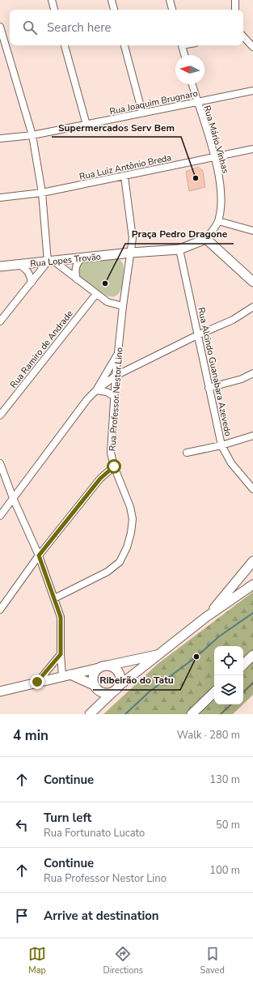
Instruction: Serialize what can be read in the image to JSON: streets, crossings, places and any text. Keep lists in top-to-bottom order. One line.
{"streets":{"main road":["Rua Lopes Trovão"],"street":["Rua Joaquim Brugnaro","Rua Mário Vinhas","Rua Luiz Antônio Breda","Rua Ramiro de Andrade","Rua Alcindo Guanabara Azevedo","Rua Professor Nestor Lino"]},"crossings":[["Rua Joaquim Brugnaro","Rua Mário Vinhas"],["Rua Mário Vinhas","Rua Luiz Antônio Breda"],["Rua Mário Vinhas","Rua Lopes Trovão"],["Rua Luiz Antônio Breda","Rua Professor Nestor Lino"],["Rua Lopes Trovão","Rua Alcindo Guanabara Azevedo"],["Rua Lopes Trovão","Rua Professor Nestor Lino"]],"places":["Supermercados Serv Bem","Praça Pedro Dragone","Ribeirão do Tatu"],"north":"left","page":{"search":"Search here","heading":["4 min","Walk · 280 m"],"list":[["Continue","130 m"],["Turn left","Rua Fortunato Lucato","50 m"],["Continue","Rua Professor Nestor Lino","100 m"],"Arrive at destination"],"nav":["Map","Directions","Saved"]}}
